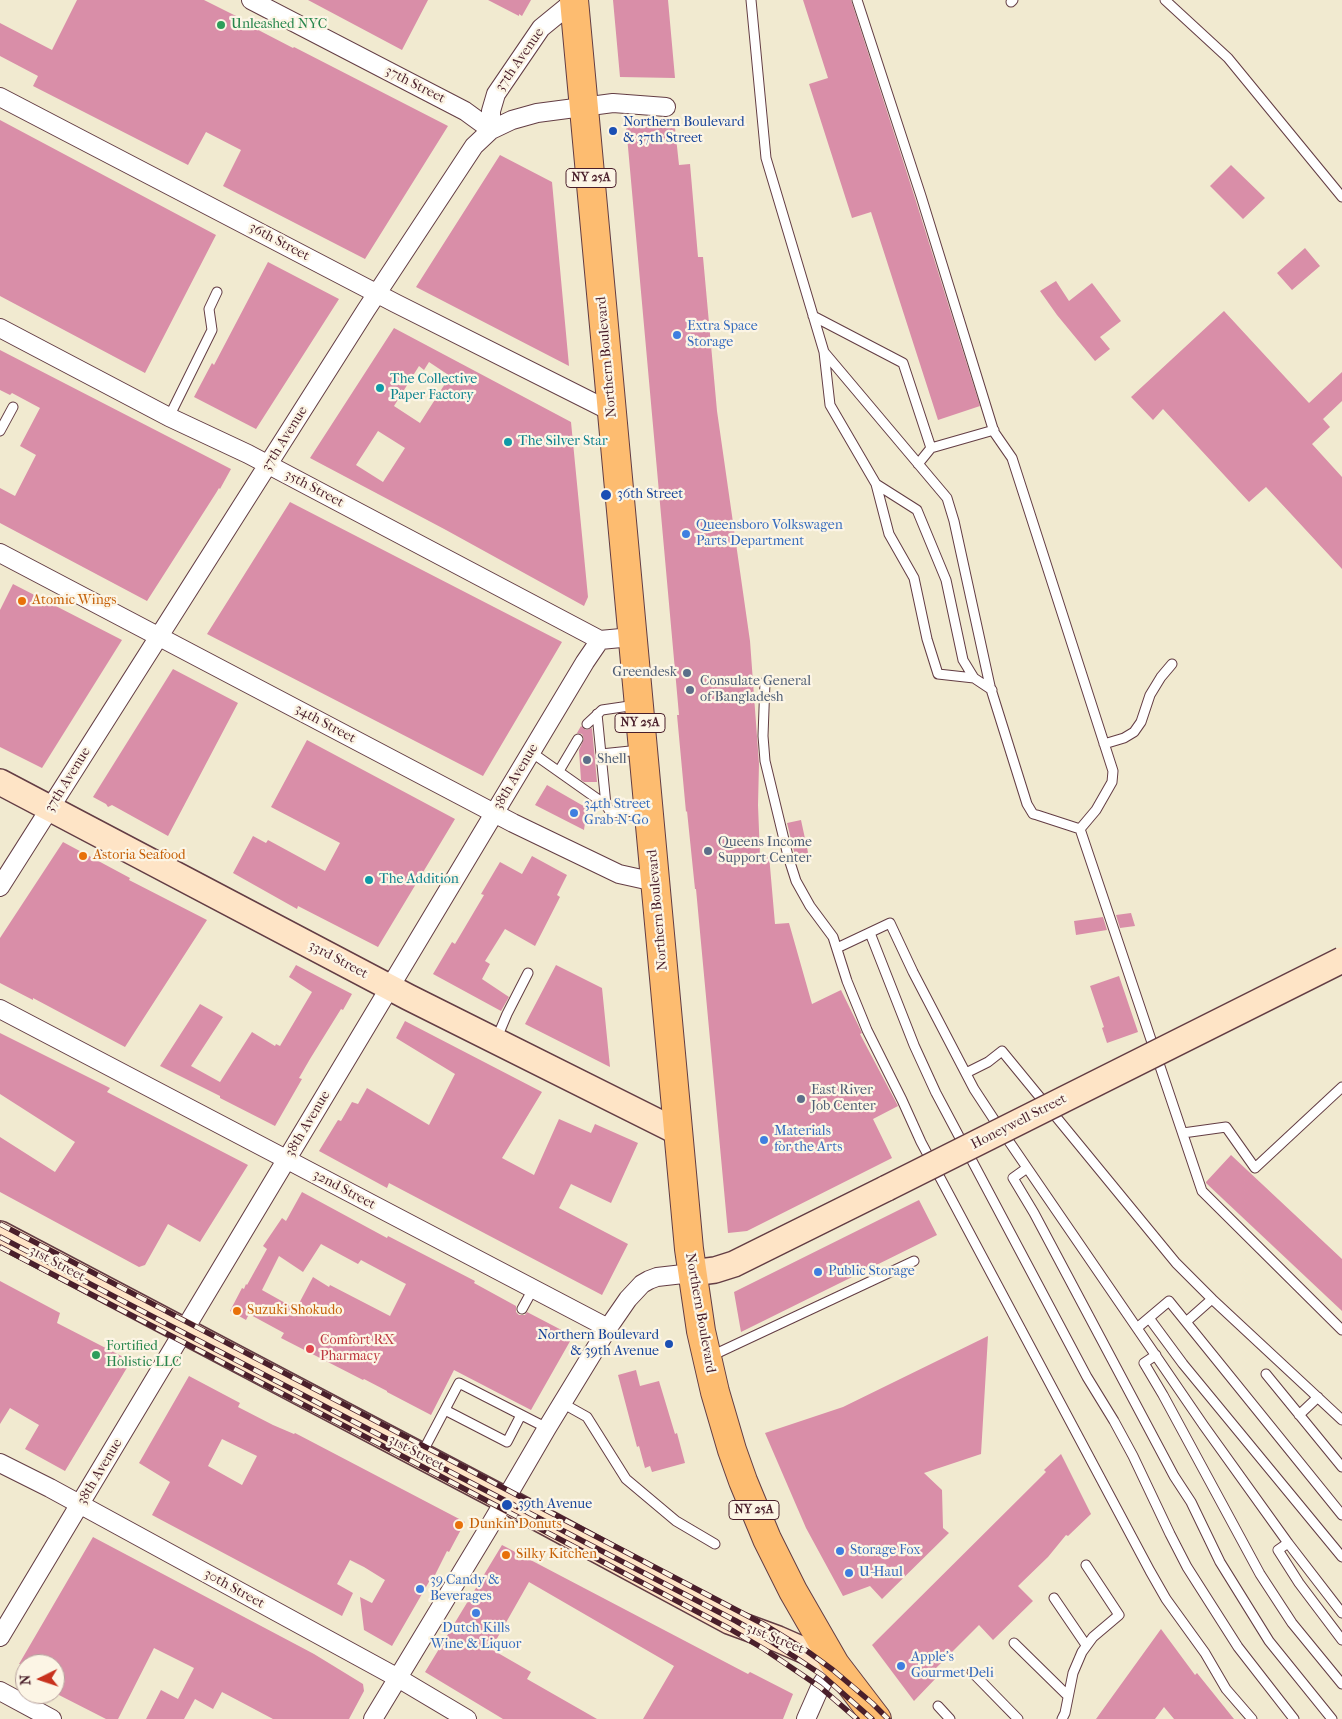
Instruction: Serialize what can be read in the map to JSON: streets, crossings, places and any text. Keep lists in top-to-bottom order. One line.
{"streets":{"main road":["NY 25A","Northern Boulevard","33rd Street","Honeywell Street","31st Street"],"street":["37th Avenue","37th Street","36th Street","35th Street","34th Street","38th Avenue","32nd Street","30th Street"]},"crossings":[["37th Avenue","37th Street"],["37th Avenue","36th Street"],["37th Avenue","Northern Boulevard"],["37th Avenue","35th Street"],["37th Avenue","34th Street"],["37th Avenue","33rd Street"],["36th Street","Northern Boulevard"],["Northern Boulevard","34th Street"],["Northern Boulevard","33rd Street"],["Northern Boulevard","Honeywell Street"],["Northern Boulevard","31st Street"],["35th Street","38th Avenue"],["34th Street","38th Avenue"],["38th Avenue","33rd Street"],["38th Avenue","32nd Street"],["38th Avenue","31st Street"],["38th Avenue","30th Street"]],"places":["Unleashed NYC","Northern Boulevard & 37th Street","Extra Space Storage","The Collective Paper Factory","The Silver Star","36th Street","Queensboro Volkswagen Parts Department","Atomic Wings","Greendesk","Consulate General of Bangladesh","Shell","34th Street Grab-N-Go","Queens Income Support Center","Astoria Seafood","The Addition","East River Job Center","Materials for the Arts","Public Storage","Suzuki Shokudo","Northern Boulevard & 39th Avenue","Comfort RX Pharmacy","Fortified Holistic LLC","39th Avenue","Dunkin Donuts","Storage Fox","Silky Kitchen","U-Haul","39 Candy & Beverages","Dutch Kills Wine & Liquor","Apple's Gourmet Deli"],"north":"left"}
